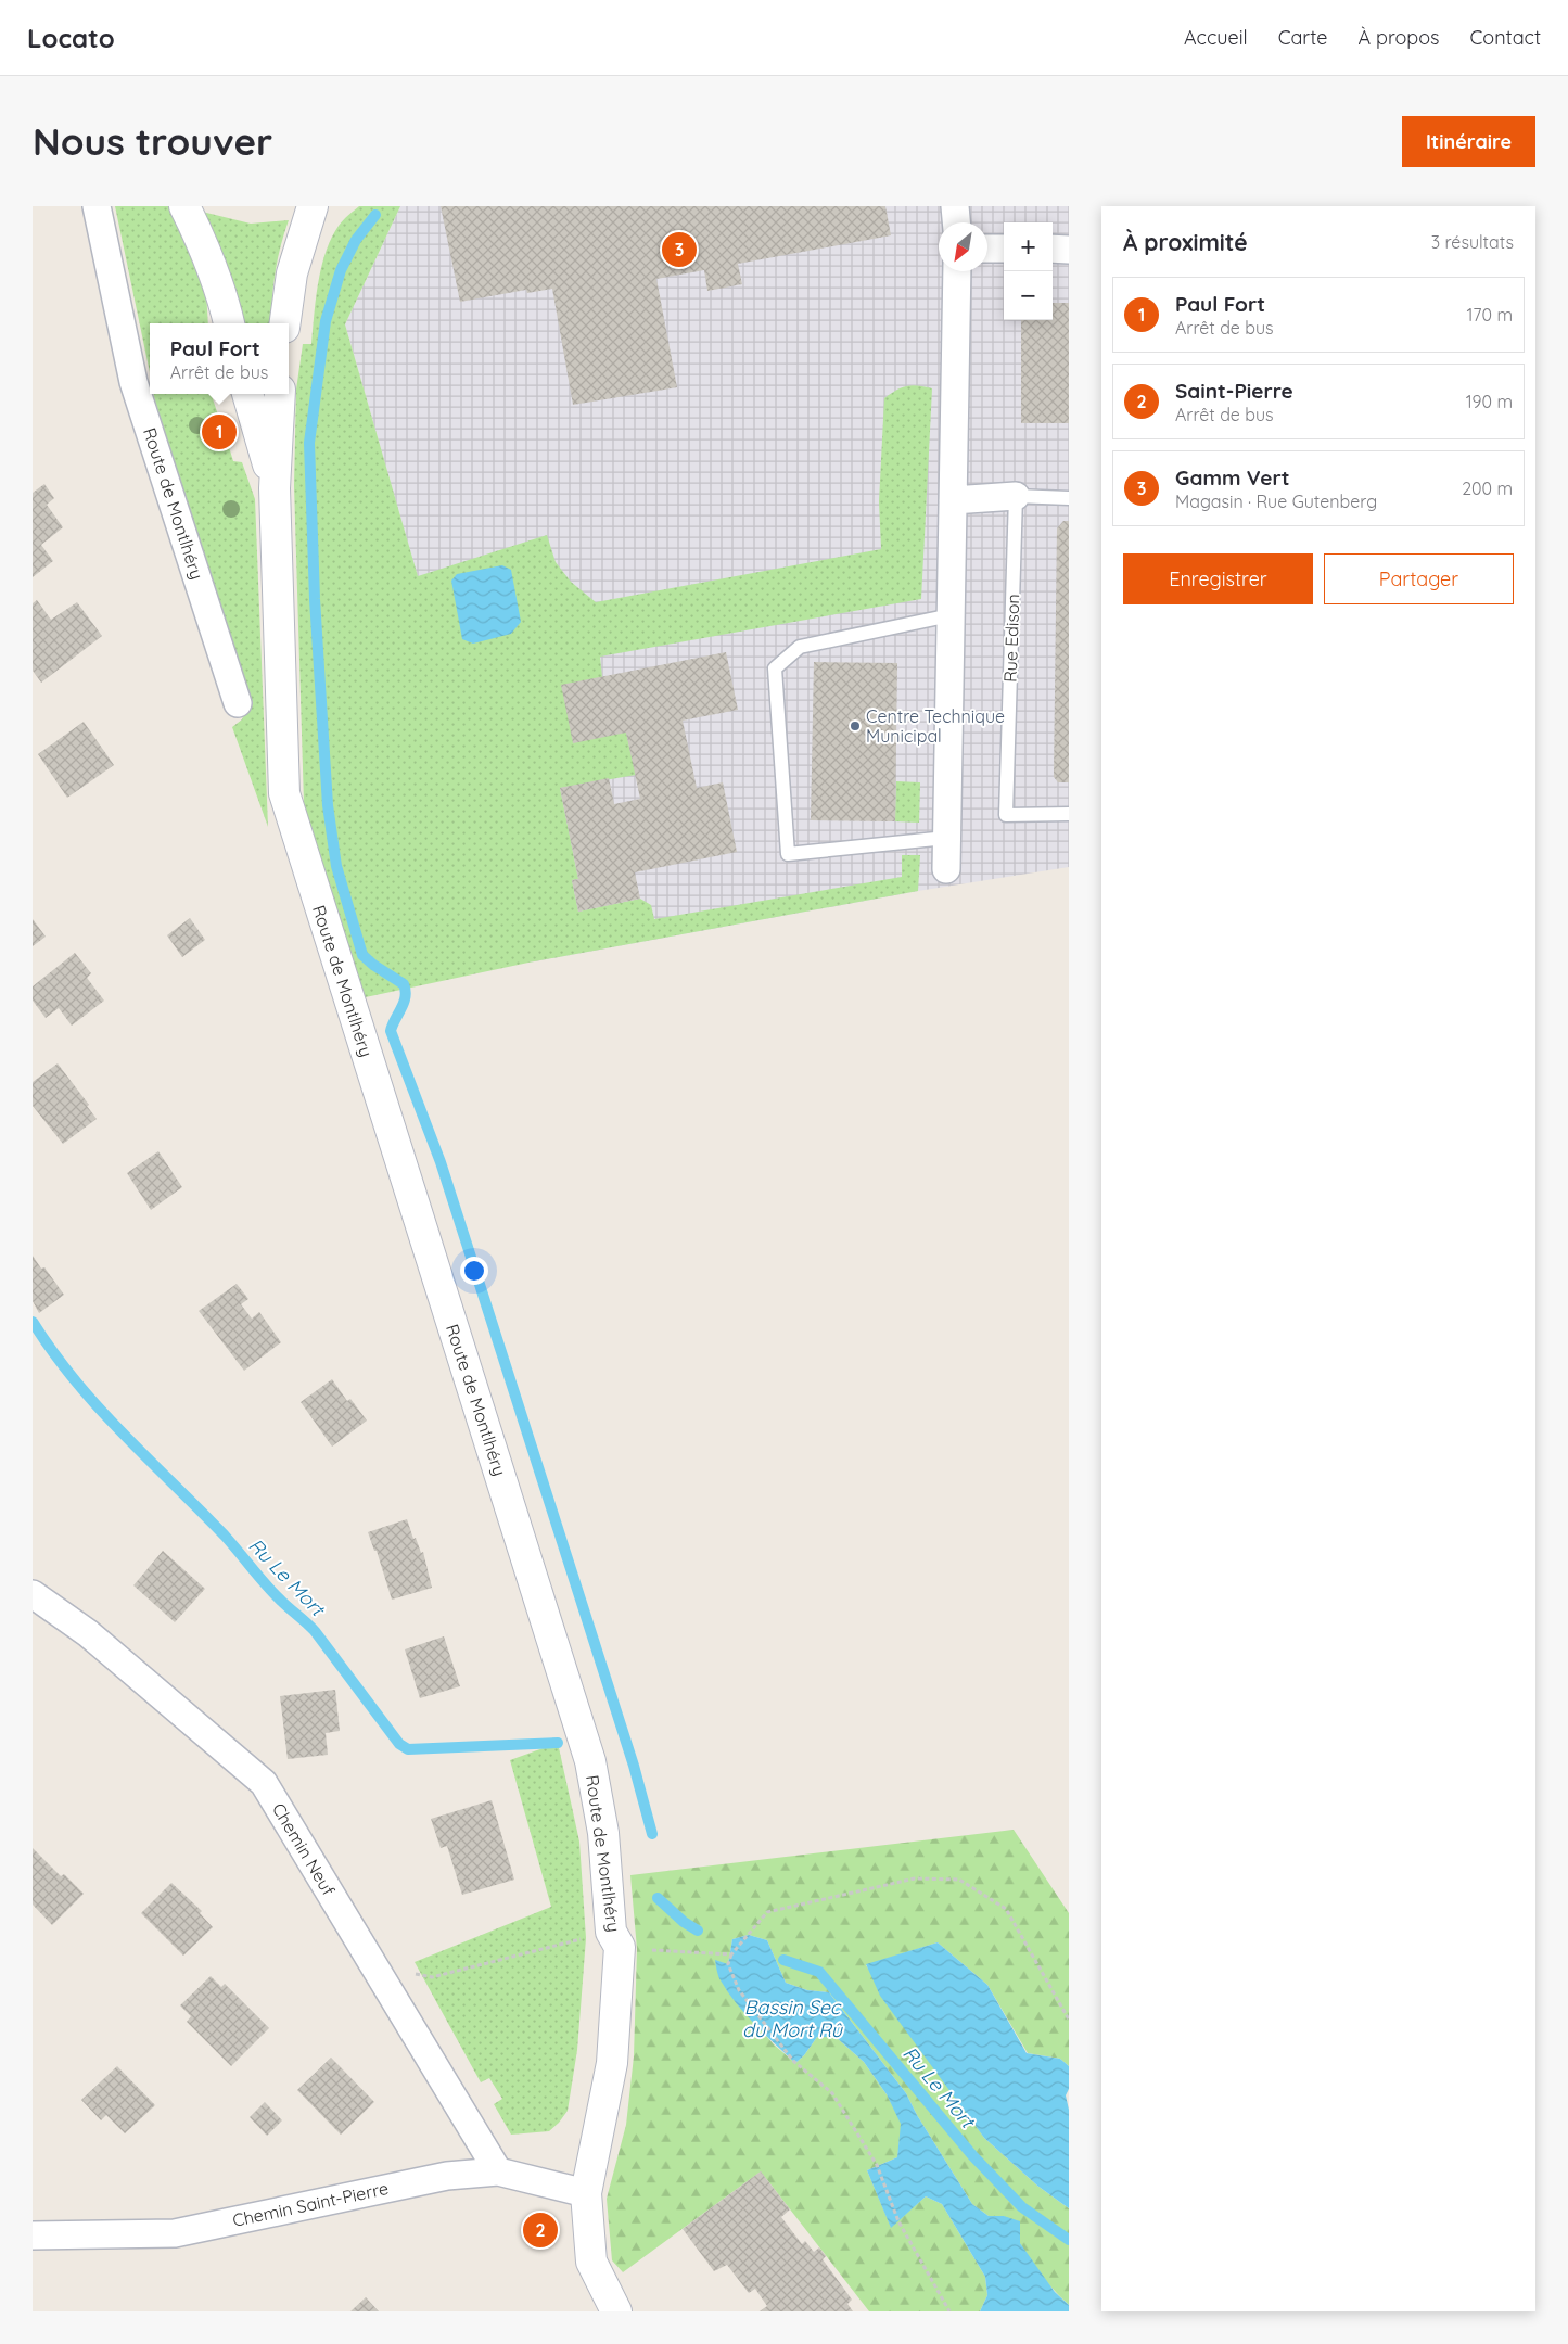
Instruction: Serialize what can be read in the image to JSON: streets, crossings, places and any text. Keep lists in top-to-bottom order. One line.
{"streets":{"main road":["Route de Montlhéry"],"street":["Chemin Neuf","Chemin Saint-Pierre"],"lane":["Rue Edison"]},"crossings":[["Route de Montlhéry","Chemin Saint-Pierre"],["Chemin Neuf","Chemin Saint-Pierre"]],"water":["Ru Le Mort","Bassin Sec du Mort Rû"],"places":["Centre Technique Municipal"],"north":"bottom left","page":{"header":"Locato","nav":["Accueil","Carte","À propos","Contact"],"buttons":["Itinéraire",["Enregistrer","Partager"]],"title":"Nous trouver","heading":["À proximité","3 résultats"],"map_buttons":["+","−"],"pins":["3","1","2"],"list":[{"mark":"1","name":"Paul Fort","note":"Arrêt de bus","value":"170 m"},{"mark":"2","name":"Saint-Pierre","note":"Arrêt de bus","value":"190 m"},{"mark":"3","name":"Gamm Vert","note":"Magasin · Rue Gutenberg","value":"200 m"}],"popup":["Paul Fort","Arrêt de bus"]}}
